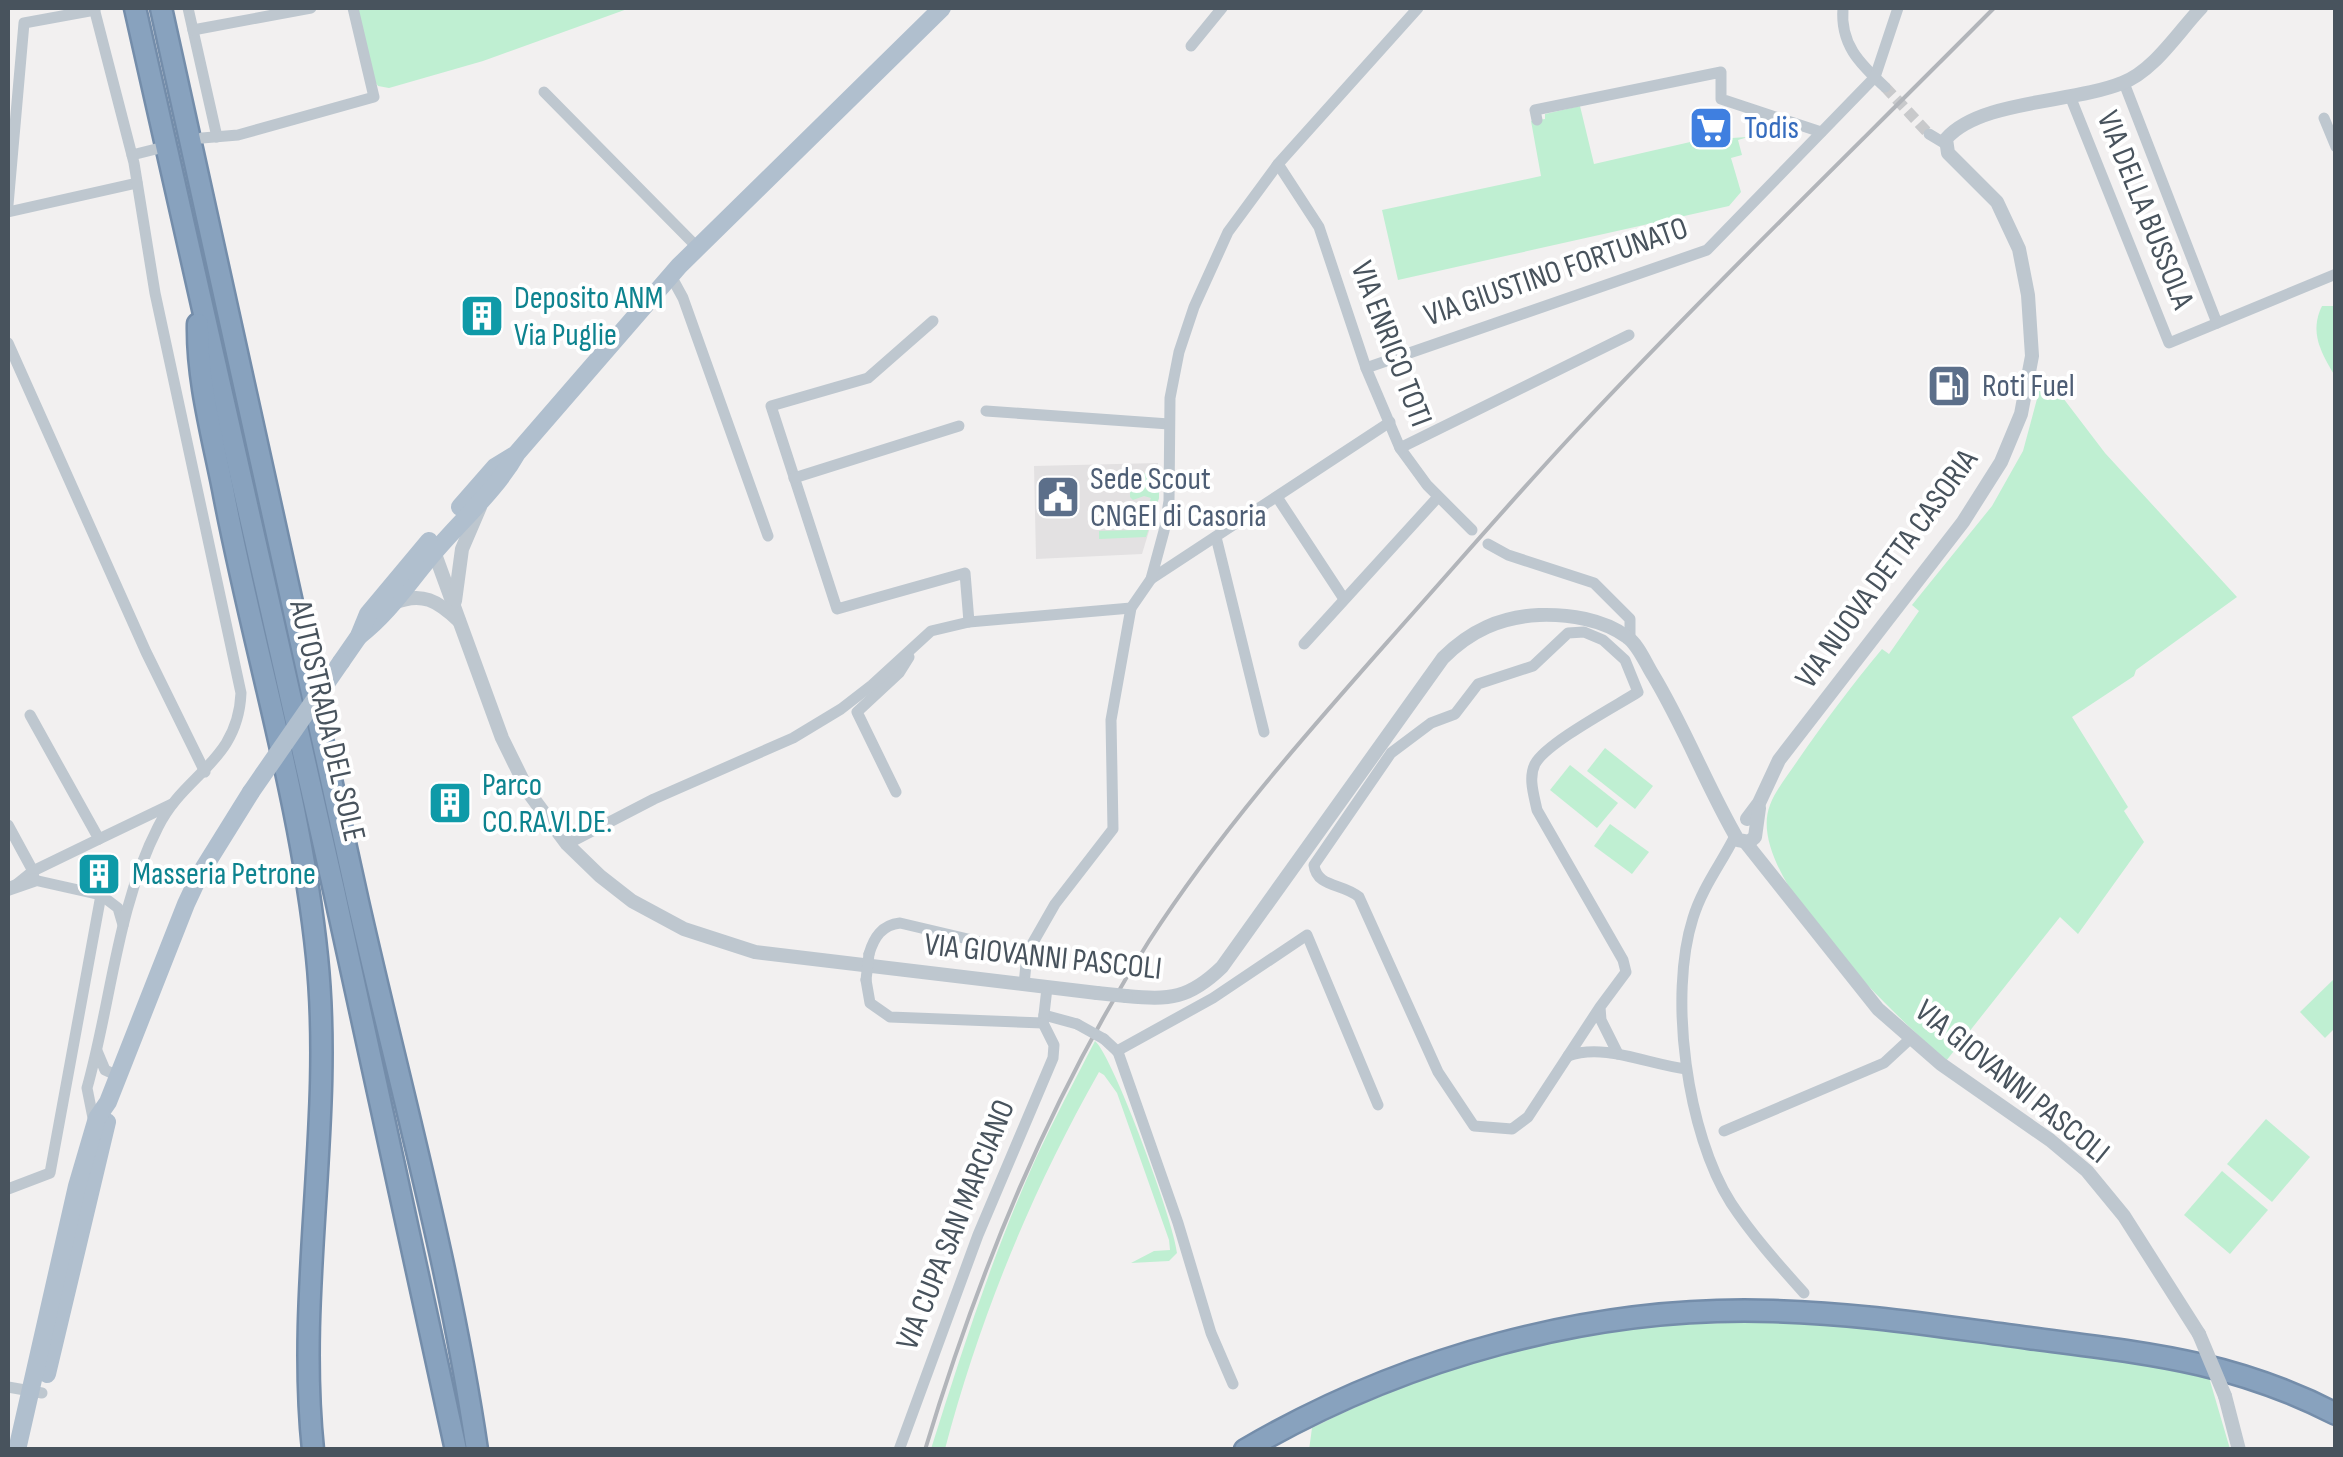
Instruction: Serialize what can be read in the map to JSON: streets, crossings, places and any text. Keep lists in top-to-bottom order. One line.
{"streets":{"highway":["AUTOSTRADA DEL SOLE"],"street":["VIA DELLA BUSSOLA","VIA GIUSTINO FORTUNATO","VIA ENRICO TOTI","VIA NUOVA DETTA CASORIA","VIA GIOVANNI PASCOLI","VIA CUPA SAN MARCIANO"]},"crossings":[["VIA GIUSTINO FORTUNATO","VIA ENRICO TOTI"],["VIA NUOVA DETTA CASORIA","VIA GIOVANNI PASCOLI"],["VIA GIOVANNI PASCOLI","VIA CUPA SAN MARCIANO"]],"places":{"supermarket":["Todis"],"building":["Deposito ANM Via Puglie","Parco CO.RA.VI.DE.","Masseria Petrone"],"fuel station":["Roti Fuel"],"public building":["Sede Scout CNGEI di Casoria"]}}
